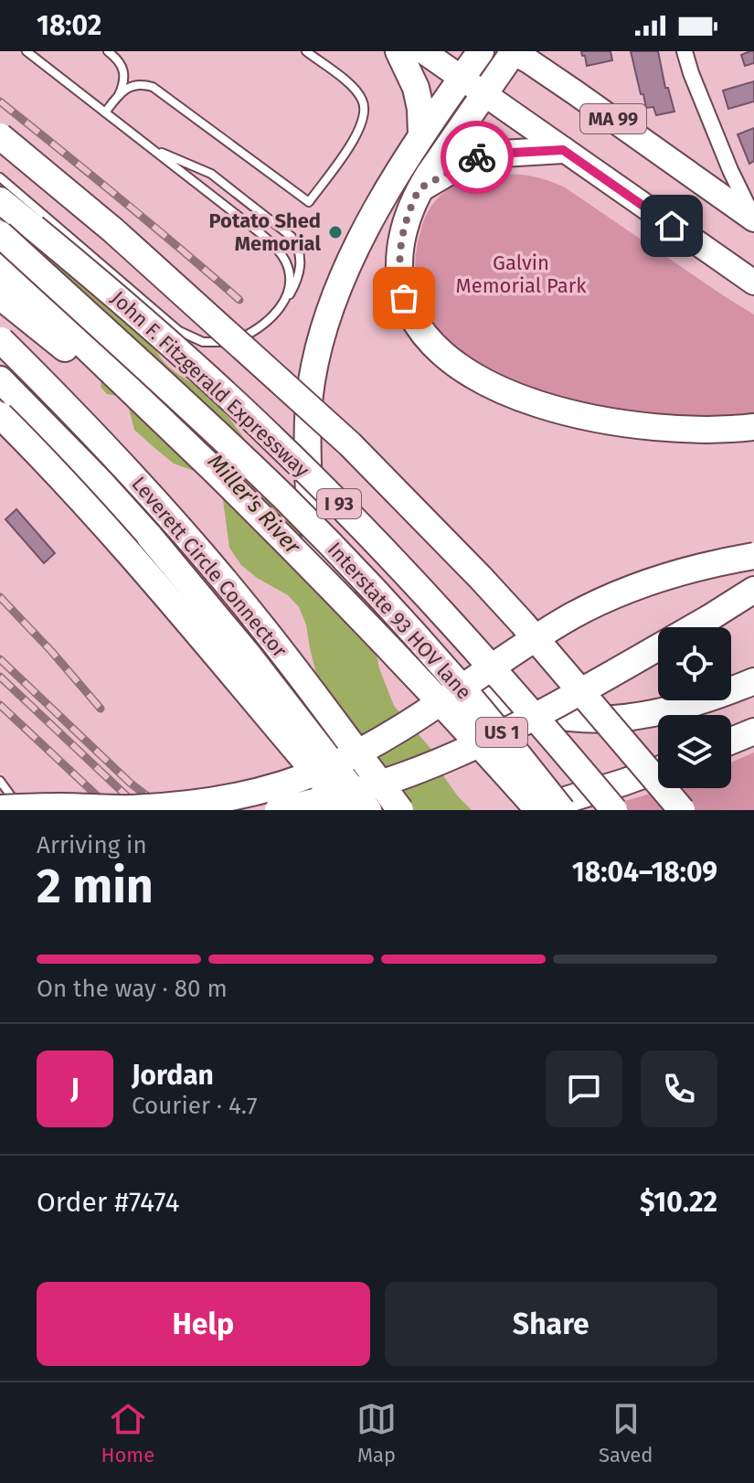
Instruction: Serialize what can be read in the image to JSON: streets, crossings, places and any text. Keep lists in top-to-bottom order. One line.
{"streets":{"highway":["John F. Fitzgerald Expressway","I 93","Leverett Circle Connector","Interstate 93 HOV lane","US 1"],"main road":["MA 99"]},"crossings":[["John F. Fitzgerald Expressway","I 93"]],"water":["Miller's River"],"parks":["Galvin Memorial Park"],"places":["Potato Shed Memorial"],"page":{"status":"18:02","heading":["2 min","Arriving in","18:04–18:09"],"panel":["Jordan","Courier · 4.7","Order #7474","$10.22"],"bar":"On the way · 80 m","round":"J","buttons":["Help","Share"],"tabs":["Home","Map","Saved"]}}
